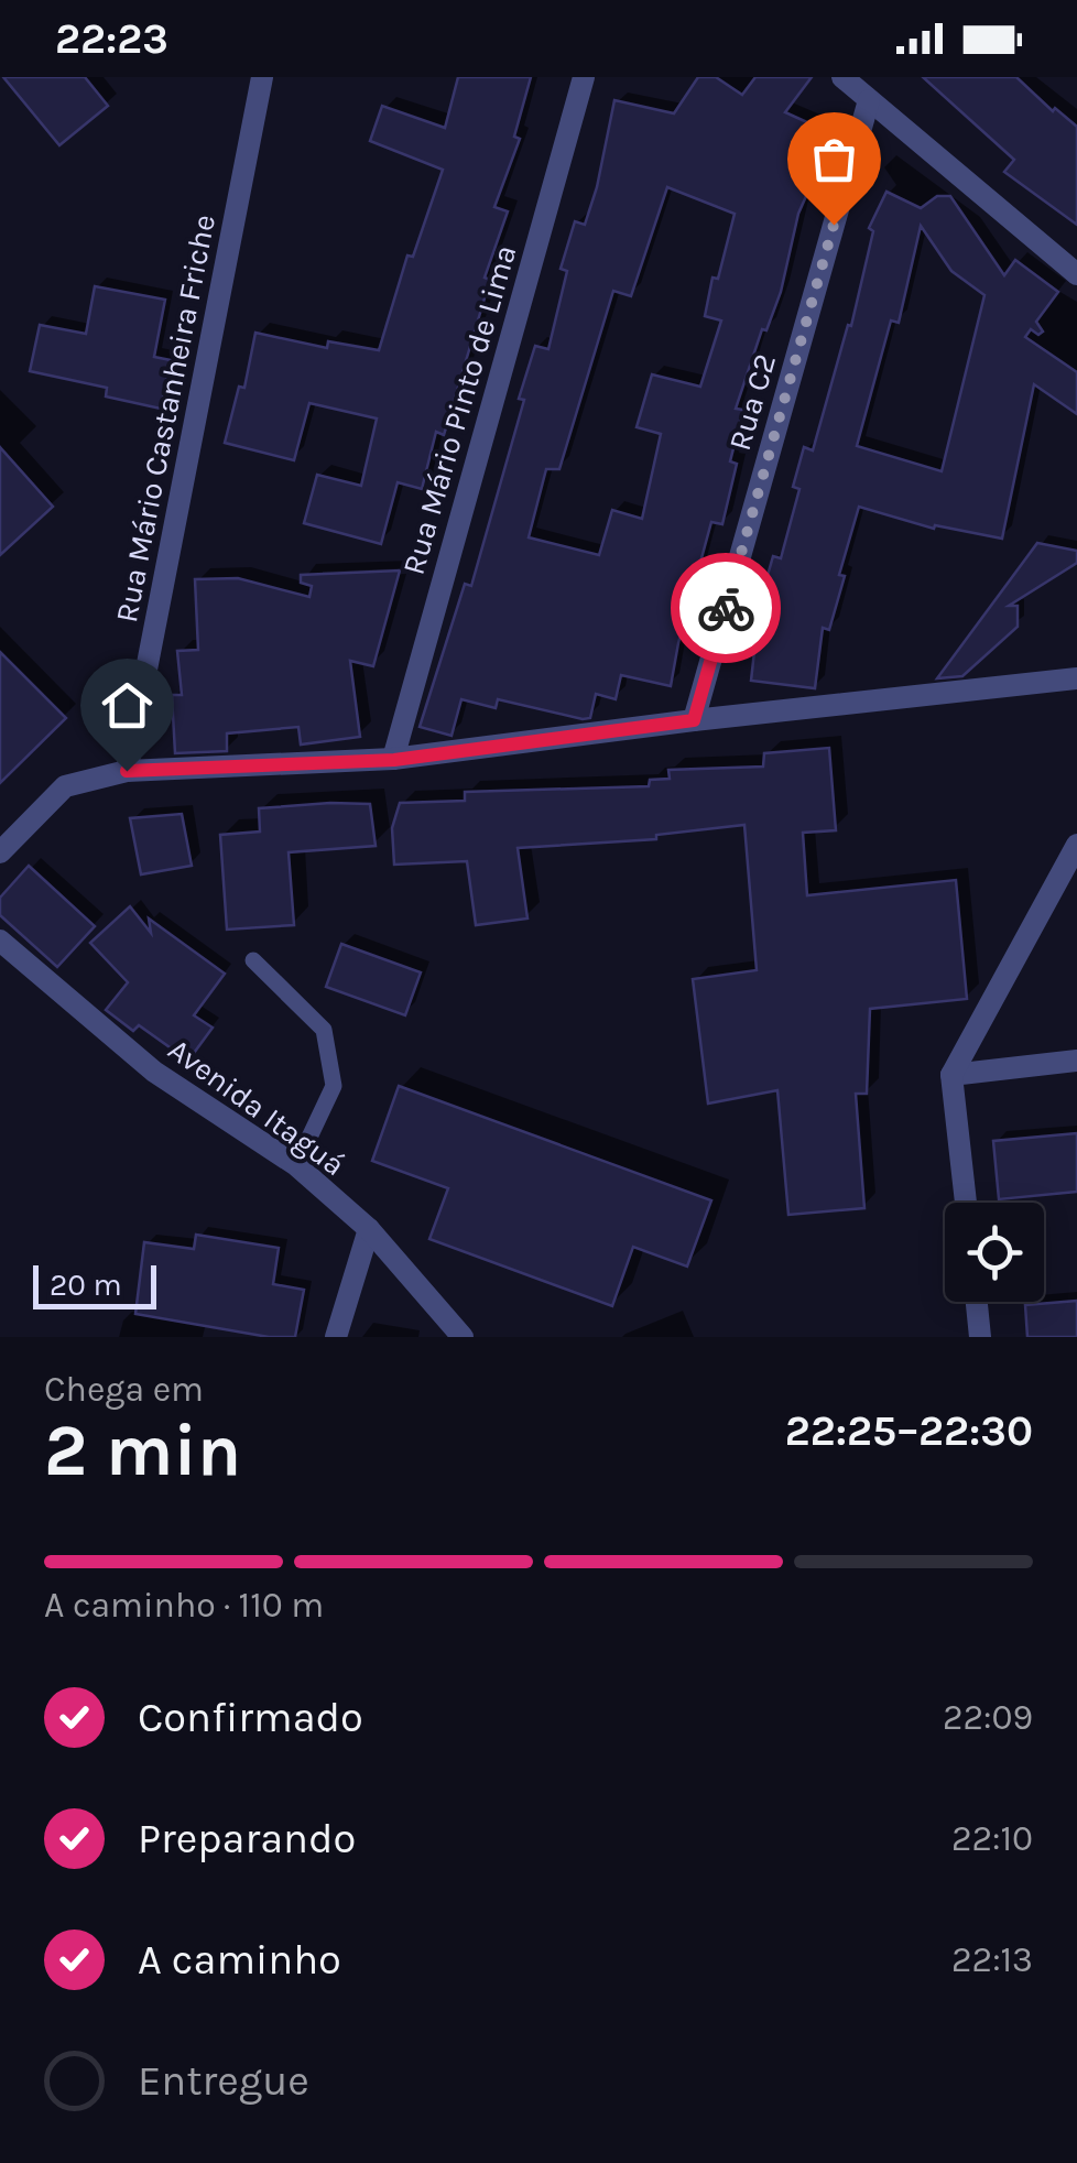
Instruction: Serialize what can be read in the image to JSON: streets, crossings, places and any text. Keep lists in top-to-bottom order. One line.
{"streets":{"street":["Rua C2","Rua Mário Pinto de Lima","Rua Mário Castanheira Friche","Avenida Itaguá"]},"scale_bar":"20 m","page":{"status":"22:23","scale":"20 m","heading":["2 min","Chega em","22:25–22:30"],"bar":"A caminho · 110 m","list":[["Confirmado","22:09"],["Preparando","22:10"],["A caminho","22:13"],"Entregue"]}}
